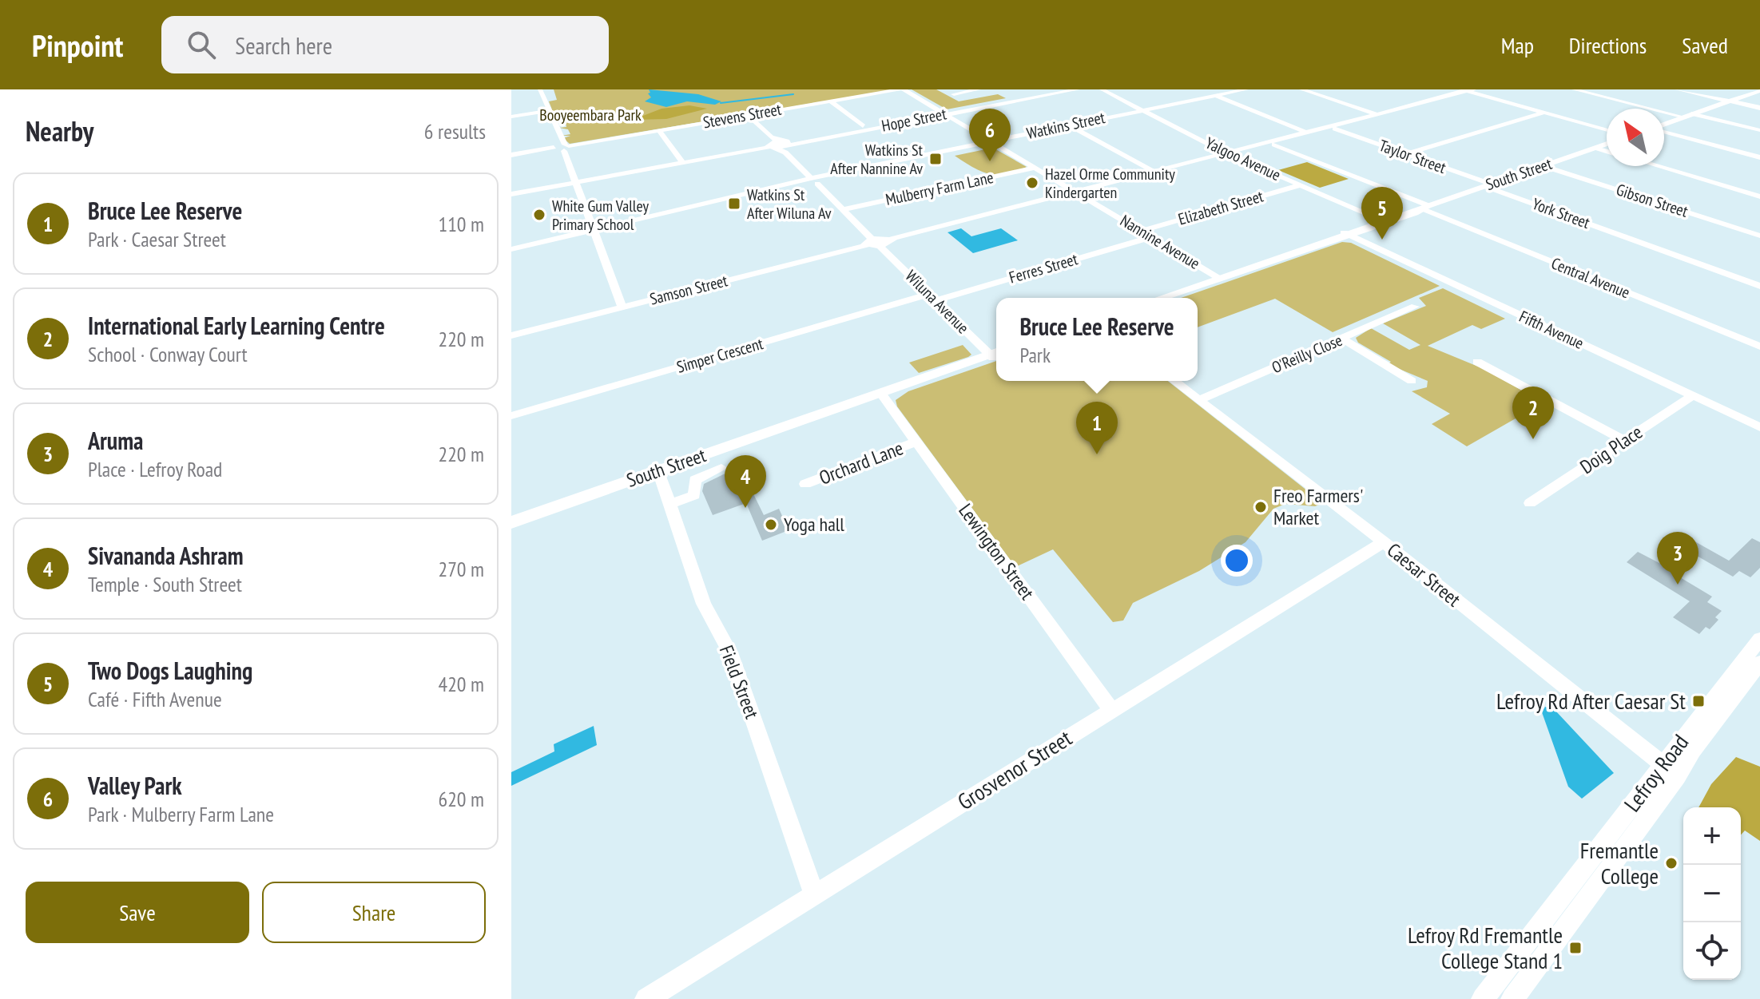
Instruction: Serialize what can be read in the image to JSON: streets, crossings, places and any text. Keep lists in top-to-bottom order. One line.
{"streets":{"main road":["South Street"],"street":["Stevens Street","Hope Street","Watkins Street","Taylor Street","Yalgoo Avenue","Mulberry Farm Lane","Gibson Street","Elizabeth Street","York Street","Nannine Avenue","Ferres Street","Central Avenue","Samson Street","Wiluna Avenue","Fifth Avenue","O'Reilly Close","Simper Crescent","Doig Place","Orchard Lane","Lewington Street","Caesar Street","Field Street","Grosvenor Street","Lefroy Road"]},"crossings":[["Stevens Street","Nannine Avenue"],["Stevens Street","Wiluna Avenue"],["Hope Street","Nannine Avenue"],["Hope Street","Wiluna Avenue"],["Watkins Street","Yalgoo Avenue"],["Watkins Street","Nannine Avenue"],["Watkins Street","Wiluna Avenue"],["Taylor Street","South Street"],["Taylor Street","York Street"],["Taylor Street","Samson Street"],["Yalgoo Avenue","South Street"],["Yalgoo Avenue","Elizabeth Street"],["Yalgoo Avenue","Samson Street"],["South Street","Gibson Street"],["South Street","York Street"],["South Street","Nannine Avenue"],["South Street","Central Avenue"],["South Street","Wiluna Avenue"],["South Street","Fifth Avenue"],["South Street","Lewington Street"],["South Street","Field Street"],["Mulberry Farm Lane","Nannine Avenue"],["Mulberry Farm Lane","Wiluna Avenue"],["Elizabeth Street","Nannine Avenue"],["Nannine Avenue","Ferres Street"],["Nannine Avenue","Samson Street"],["Ferres Street","Wiluna Avenue"],["Ferres Street","Simper Crescent"],["Central Avenue","Samson Street"],["Samson Street","Wiluna Avenue"],["Wiluna Avenue","Simper Crescent"],["Fifth Avenue","Doig Place"],["O'Reilly Close","Caesar Street"],["Orchard Lane","Lewington Street"],["Lewington Street","Grosvenor Street"],["Caesar Street","Grosvenor Street"],["Caesar Street","Lefroy Road"],["Field Street","Grosvenor Street"]],"parks":["Booyeembara Park"],"places":{"transit":["Watkins St After Nannine Av","Watkins St After Wiluna Av","Lefroy Rd After Caesar St","Lefroy Rd Fremantle College Stand 1"],"other":["Hazel Orme Community Kindergarten","White Gum Valley Primary School","Freo Farmers' Market","Yoga hall","Fremantle College"]},"north":"top left","page":{"header":"Pinpoint","search":"Search here","nav":["Map","Directions","Saved"],"heading":["Nearby","6 results"],"pins":["6","5","2","1","4","3"],"list":[{"mark":"1","name":"Bruce Lee Reserve","note":"Park · Caesar Street","value":"110 m"},{"mark":"2","name":"International Early Learning Centre","note":"School · Conway Court","value":"220 m"},{"mark":"3","name":"Aruma","note":"Place · Lefroy Road","value":"220 m"},{"mark":"4","name":"Sivananda Ashram","note":"Temple · South Street","value":"270 m"},{"mark":"5","name":"Two Dogs Laughing","note":"Café · Fifth Avenue","value":"420 m"},{"mark":"6","name":"Valley Park","note":"Park · Mulberry Farm Lane","value":"620 m"}],"popup":["Bruce Lee Reserve","Park"],"map_buttons":["+","−"],"buttons":["Save","Share"]}}
